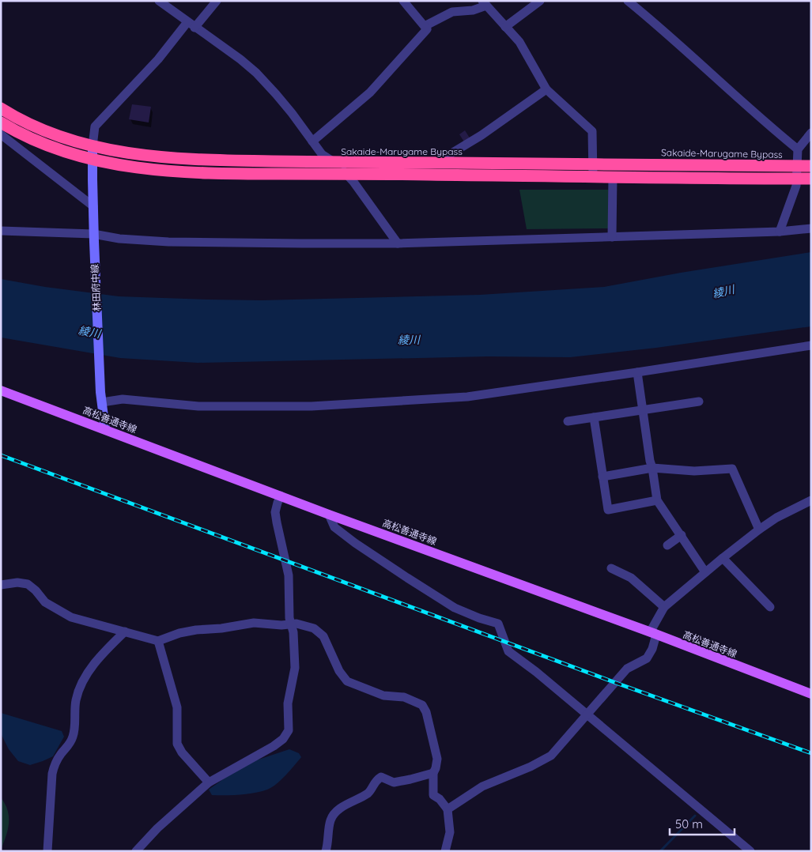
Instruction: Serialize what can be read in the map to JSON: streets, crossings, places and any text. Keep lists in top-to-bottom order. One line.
{"streets":{"highway":["Sakaide-Marugame Bypass"],"main road":["林田府中線","高松善通寺線"]},"crossings":[["Sakaide-Marugame Bypass","林田府中線"],["林田府中線","高松善通寺線"]],"water":["綾川"],"scale_bar":"50 m"}
